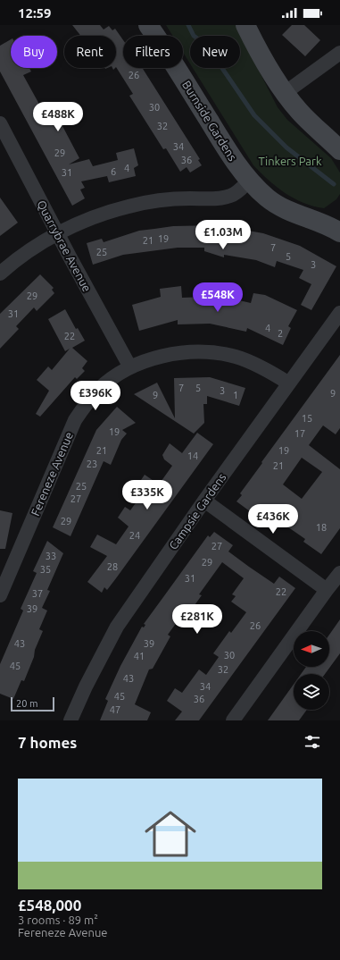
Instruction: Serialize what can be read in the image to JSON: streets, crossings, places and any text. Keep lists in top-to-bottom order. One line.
{"streets":{"street":["Burnside Gardens","Quarrybrae Avenue","Fereneze Avenue","Campsie Gardens"]},"crossings":[["Quarrybrae Avenue","Fereneze Avenue"],["Fereneze Avenue","Campsie Gardens"]],"parks":["Tinkers Park"],"house_numbers":["26","30","32","34","29","36","4","6","31","19","21","7","25","5","3","29","31","4","2","22","7","5","3","9","9","1","15","19","17","21","19","14","23","21","25","27","29","18","24","27","33","29","28","35","31","22","37","39","26","43","39","30","41","45","32","43","34","45","36","47"],"scale_bar":"20 m","north":"left","page":{"status":"12:59","chip":["Buy","Rent","Filters","New"],"price":["£488K","£1.03M","£548K","£396K","£335K","£436K","£281K"],"scale":"20 m","heading":"7 homes","list":[{"name":"£548,000","note":"3 rooms · 89 m² · Fereneze Avenue"}]}}
